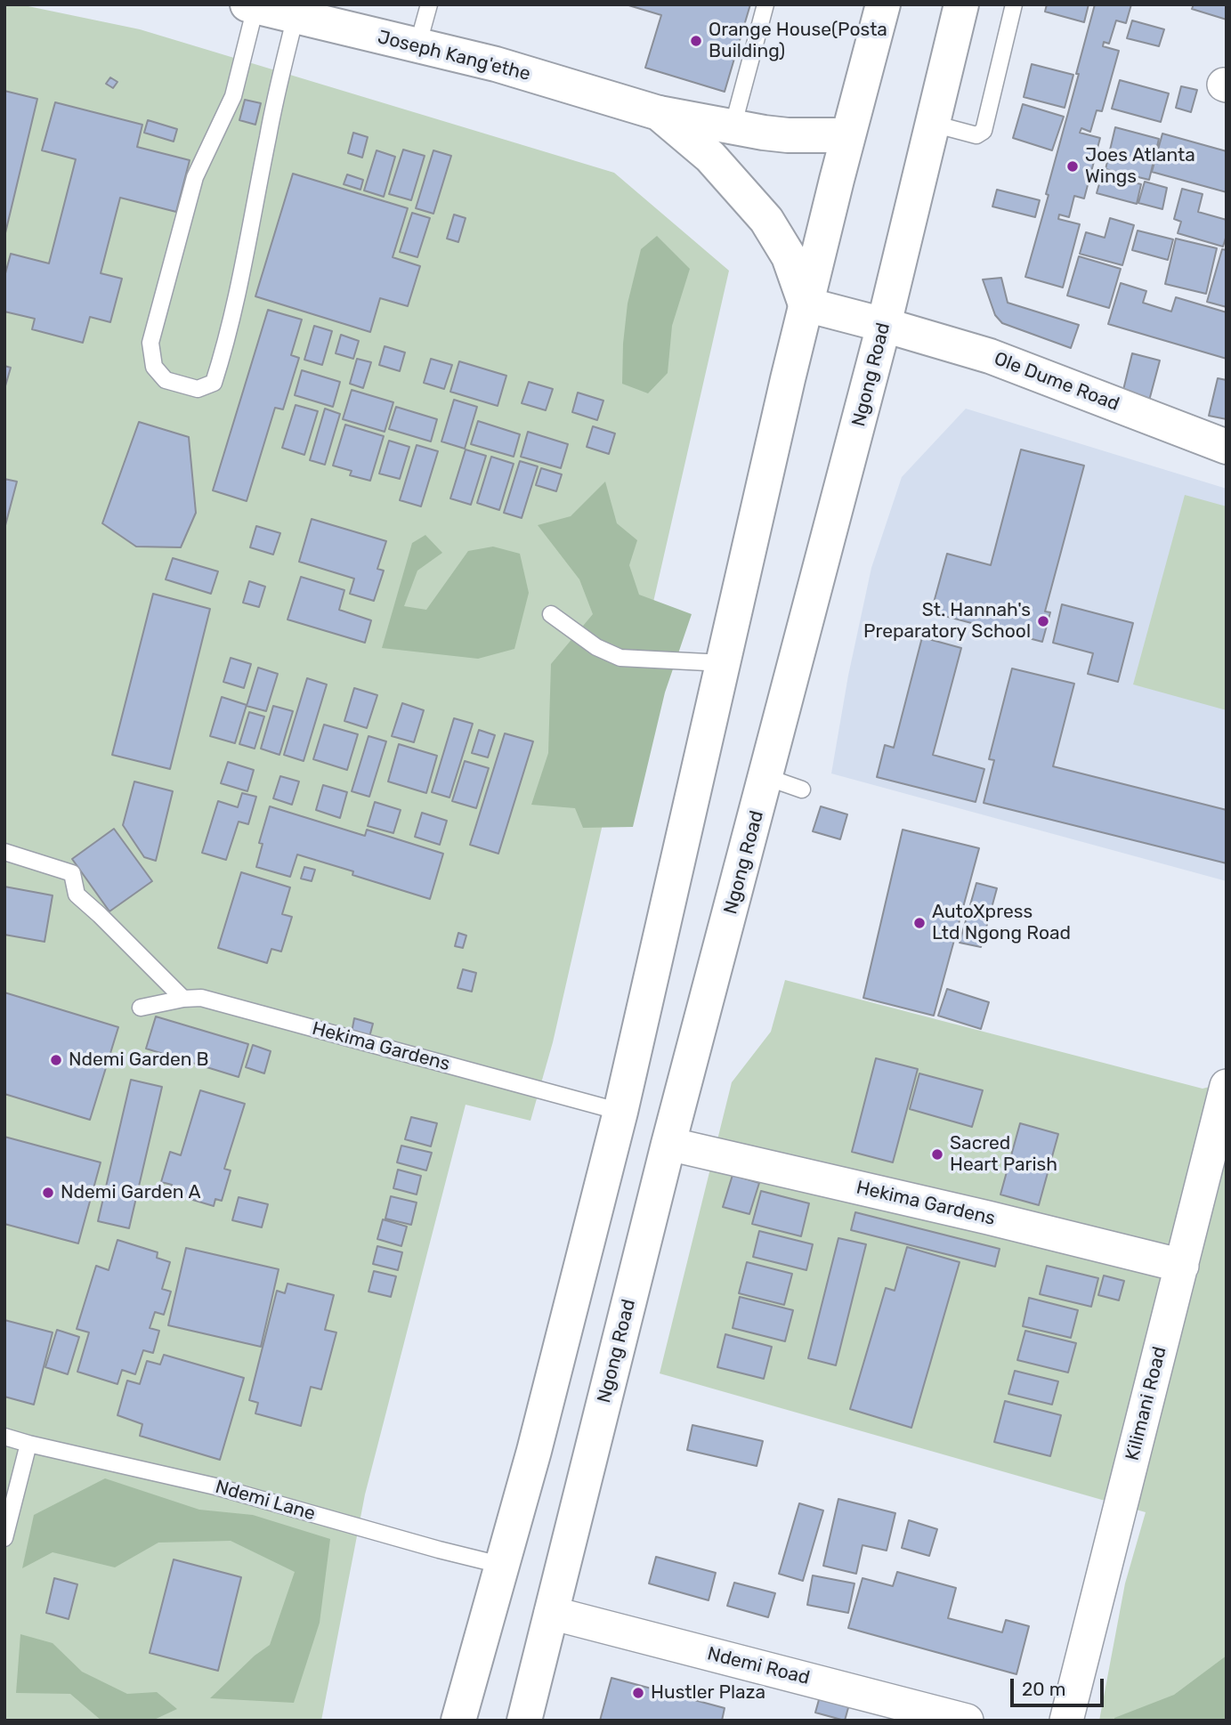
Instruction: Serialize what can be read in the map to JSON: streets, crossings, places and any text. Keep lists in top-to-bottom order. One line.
{"streets":{"main road":["Joseph Kang'ethe","Ngong Road","Ole Dume Road"],"street":["Hekima Gardens","Kilimani Road","Ndemi Road"],"lane":["Ndemi Lane"]},"crossings":[["Ngong Road","Ole Dume Road"],["Ngong Road","Hekima Gardens"],["Ngong Road","Ndemi Road"],["Hekima Gardens","Kilimani Road"]],"places":["Orange House(Posta Building)","Joes Atlanta Wings","St. Hannah's Preparatory School","AutoXpress Ltd Ngong Road","Ndemi Garden B","Sacred Heart Parish","Ndemi Garden A","Hustler Plaza"],"scale_bar":"20 m"}
